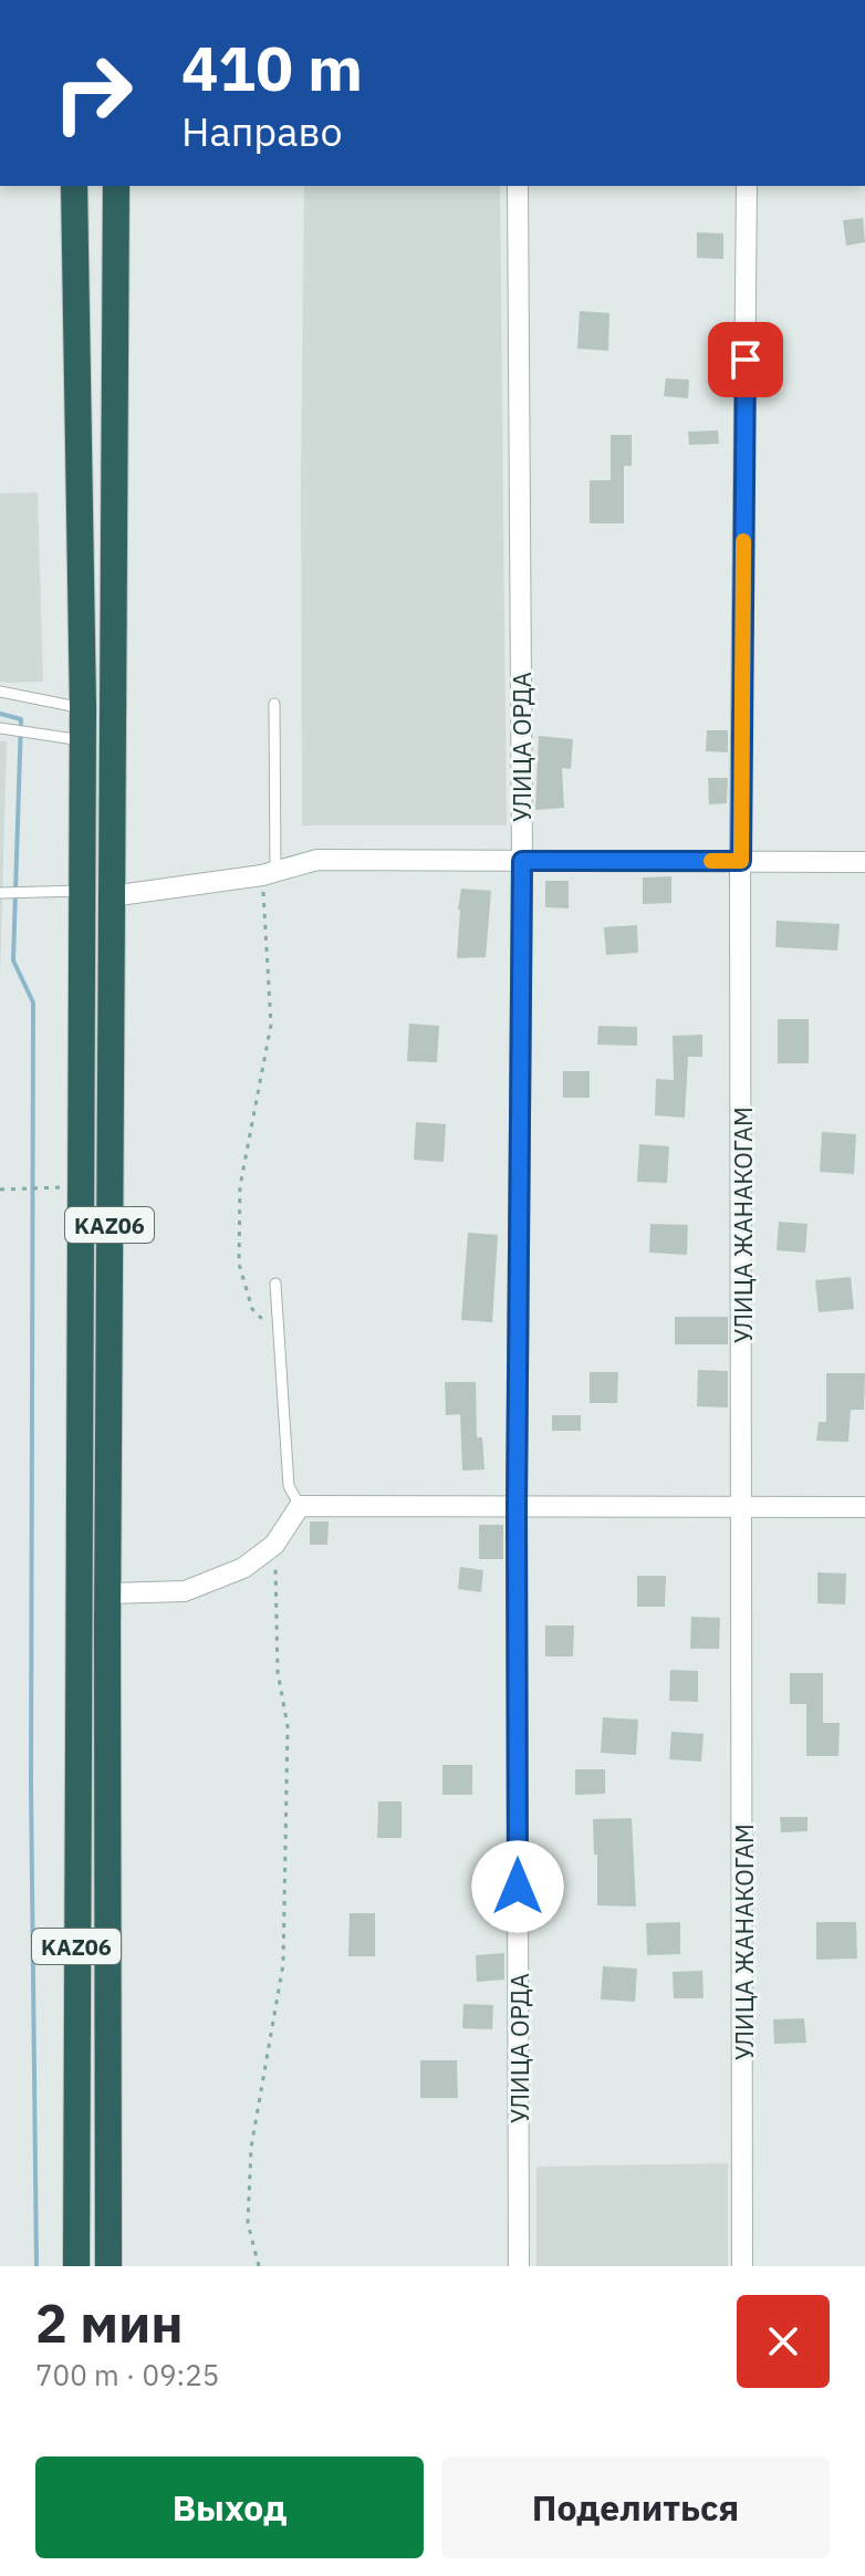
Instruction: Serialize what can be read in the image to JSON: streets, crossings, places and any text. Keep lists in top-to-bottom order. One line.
{"streets":{"highway":["KАZ06"],"street":["УЛИЦА ОРДА","УЛИЦА ЖАНАКОГАМ"]},"page":{"turn":["410 m","Направо"],"heading":["2 мин","700 m · 09:25"],"buttons":["Выход","Поделиться"]}}
